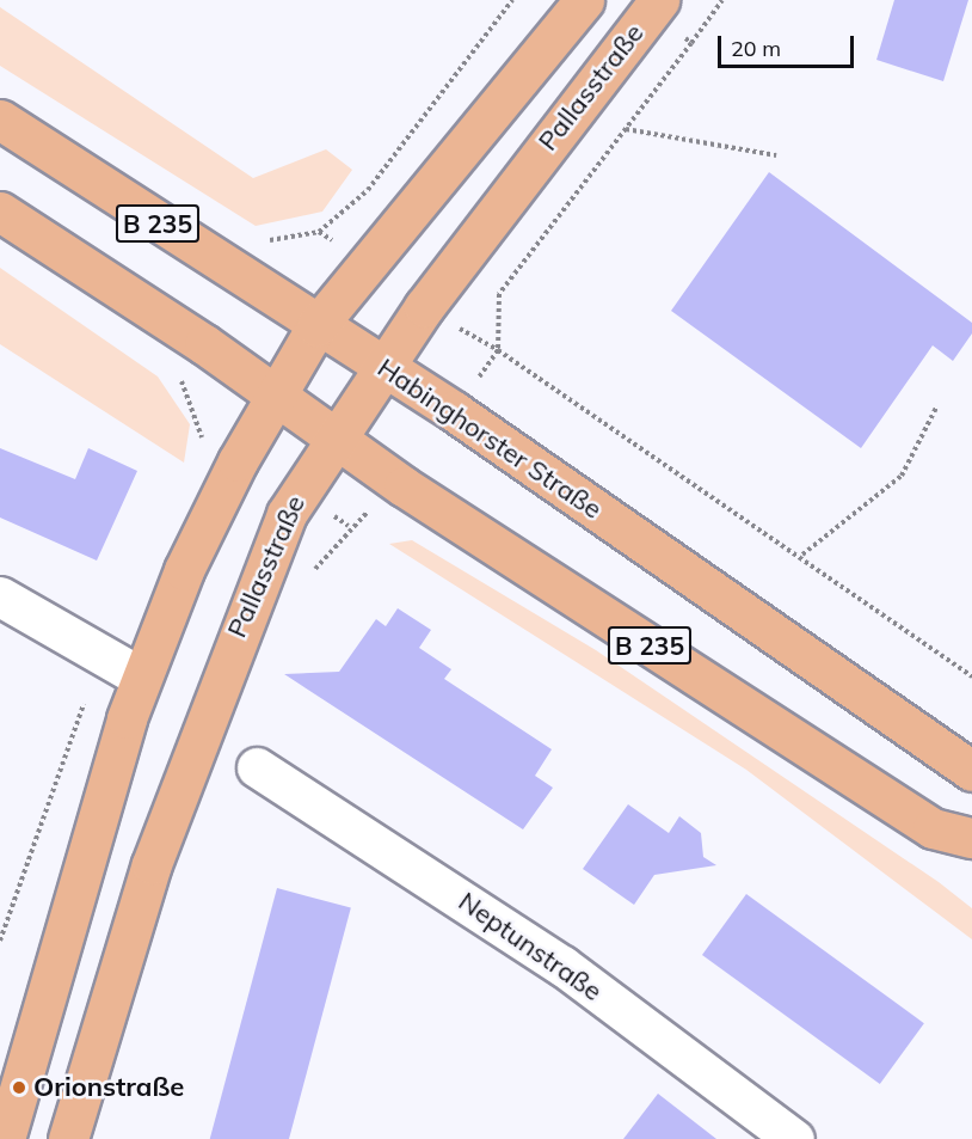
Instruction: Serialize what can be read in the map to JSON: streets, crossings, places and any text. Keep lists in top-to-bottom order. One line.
{"streets":{"main road":["Pallasstraße","B 235","Habinghorster Straße"],"street":["Neptunstraße"]},"crossings":[["Pallasstraße","B 235"],["Pallasstraße","Habinghorster Straße"]],"places":["Orionstraße"],"scale_bar":"20 m"}
